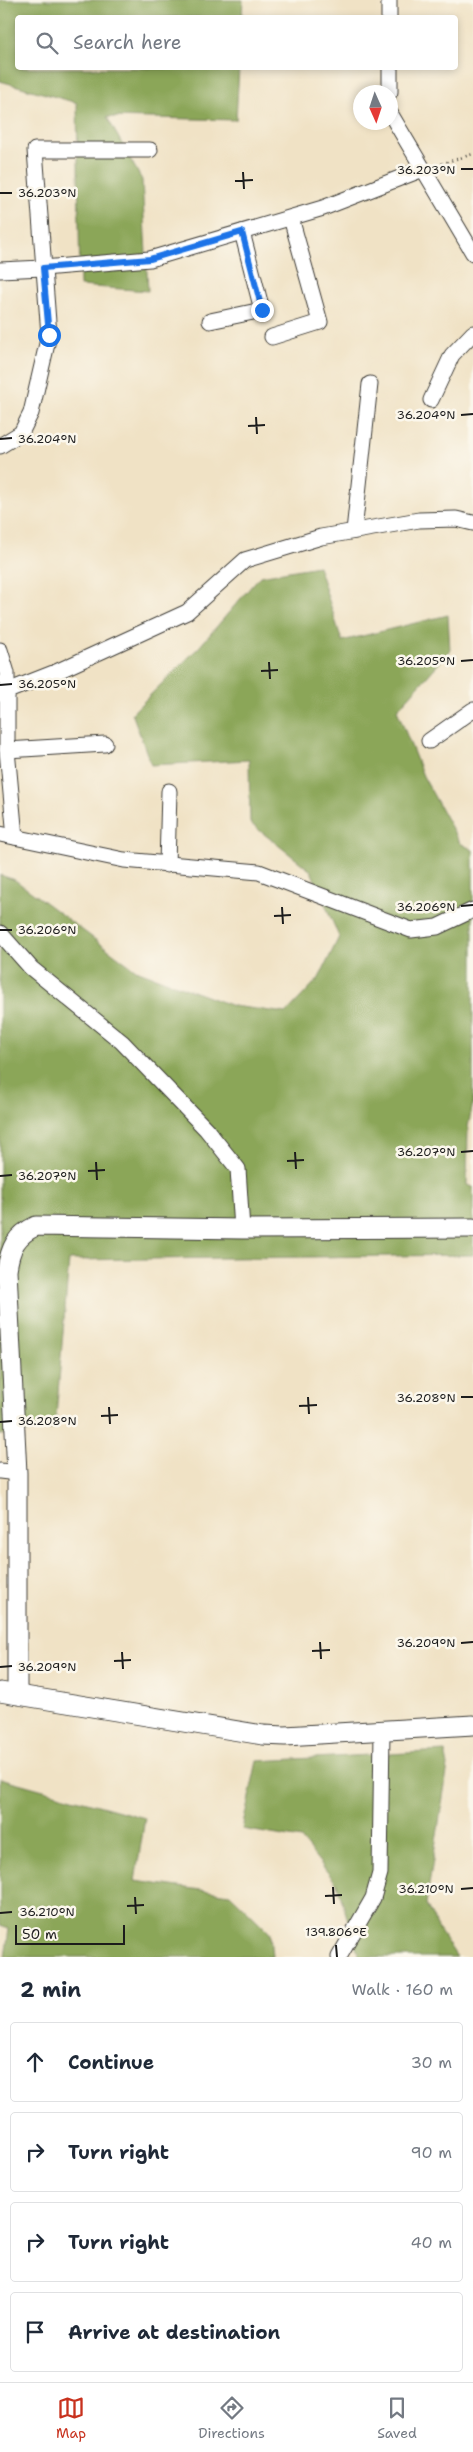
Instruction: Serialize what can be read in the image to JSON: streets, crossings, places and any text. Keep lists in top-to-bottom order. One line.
{"scale_bar":"50 m","north":"bottom","page":{"search":"Search here","scale":"50 m","heading":["2 min","Walk · 160 m"],"list":[["Continue","30 m"],["Turn right","90 m"],["Turn right","40 m"],"Arrive at destination"],"nav":["Map","Directions","Saved"]},"coordinates":["36.203°N","36.204°N","36.205°N","36.206°N","36.207°N","36.208°N","36.209°N","36.210°N","139.806°E"]}
